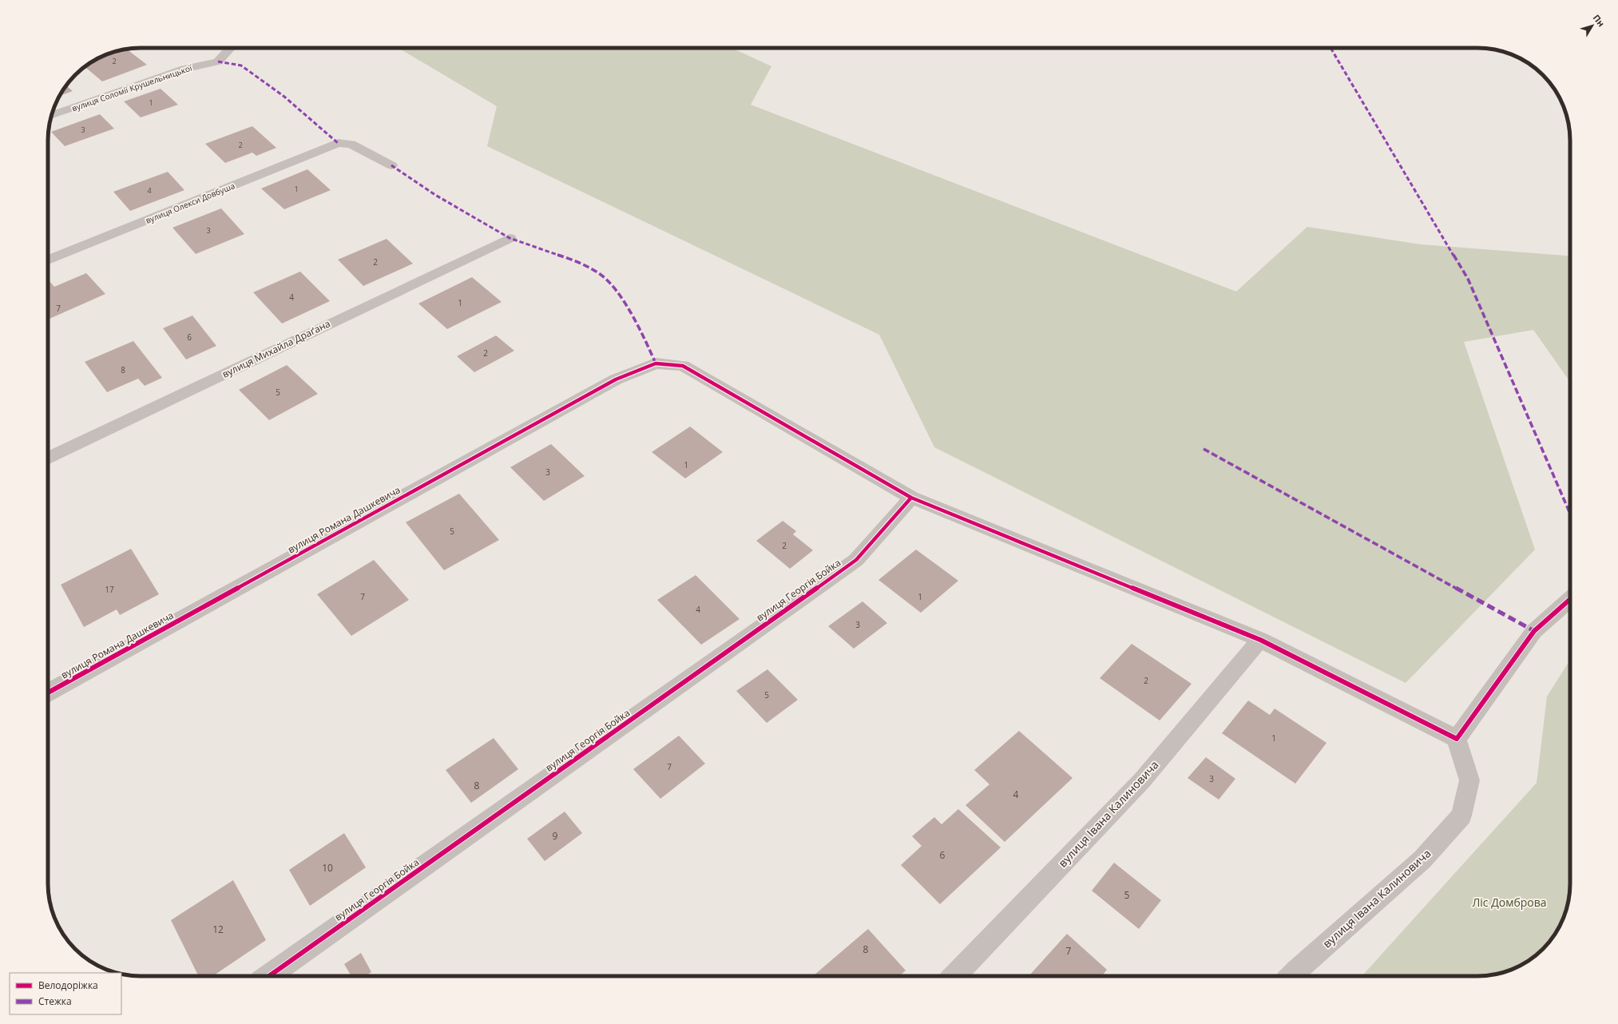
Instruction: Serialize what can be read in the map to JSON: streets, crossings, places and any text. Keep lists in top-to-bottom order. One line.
{"streets":{"street":["вулиця Соломії Крушельницької","вулиця Олекси Довбуша","вулиця Михайла Драґана","вулиця Романа Дашкевича","вулиця Георгія Бойка","вулиця Івана Калиновича"]},"crossings":[["вулиця Романа Дашкевича","вулиця Георгія Бойка"]],"parks":["Ліс Домброва"],"house_numbers":["2","1","3","2","1","4","3","2","4","1","7","6","2","8","5","1","3","5","2","17","7","1","4","3","2","5","1","7","3","8","4","9","6","10","5","12","8","7"],"legend":["Велодоріжка","Стежка"],"north":"top right"}
